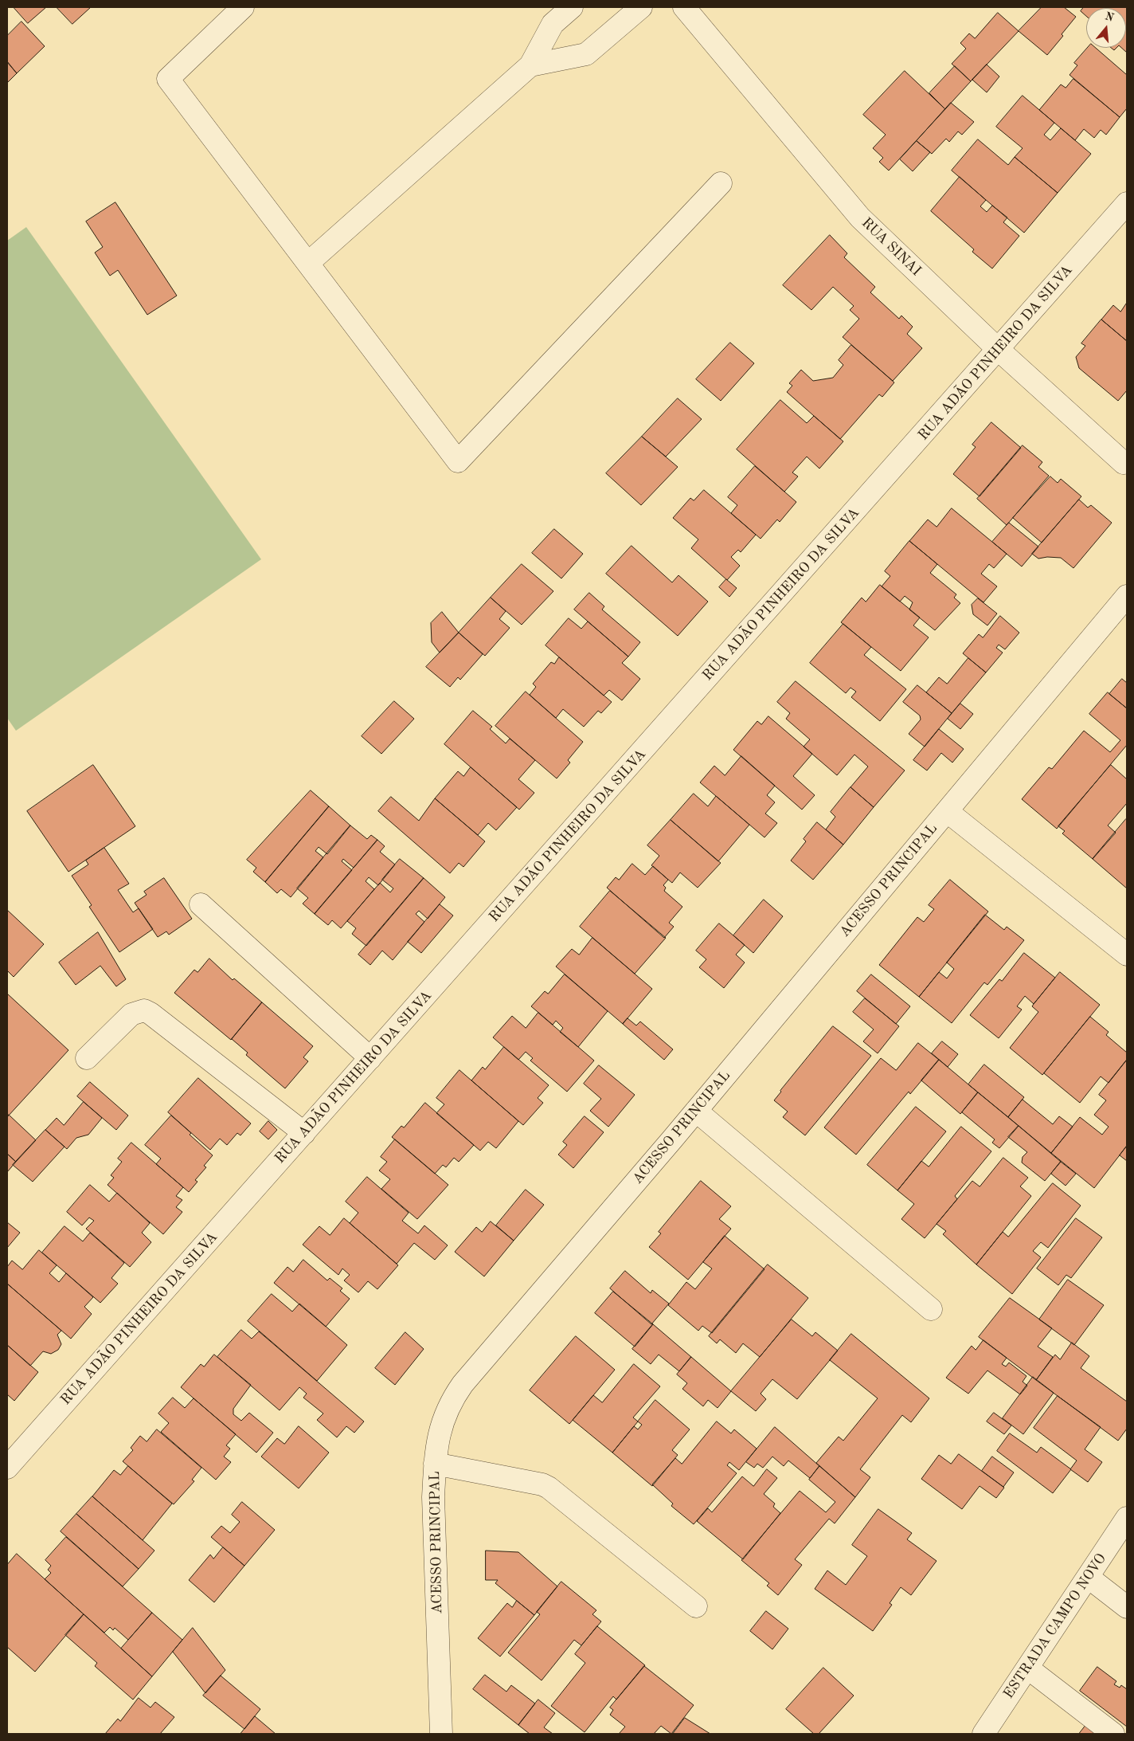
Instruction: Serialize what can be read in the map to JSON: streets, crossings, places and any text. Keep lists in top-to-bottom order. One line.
{"streets":{"street":["RUA SINAI","RUA ADÃO PINHEIRO DA SILVA","ACESSO PRINCIPAL","ESTRADA CAMPO NOVO"]},"crossings":[["RUA SINAI","RUA ADÃO PINHEIRO DA SILVA"]],"north":"top"}
